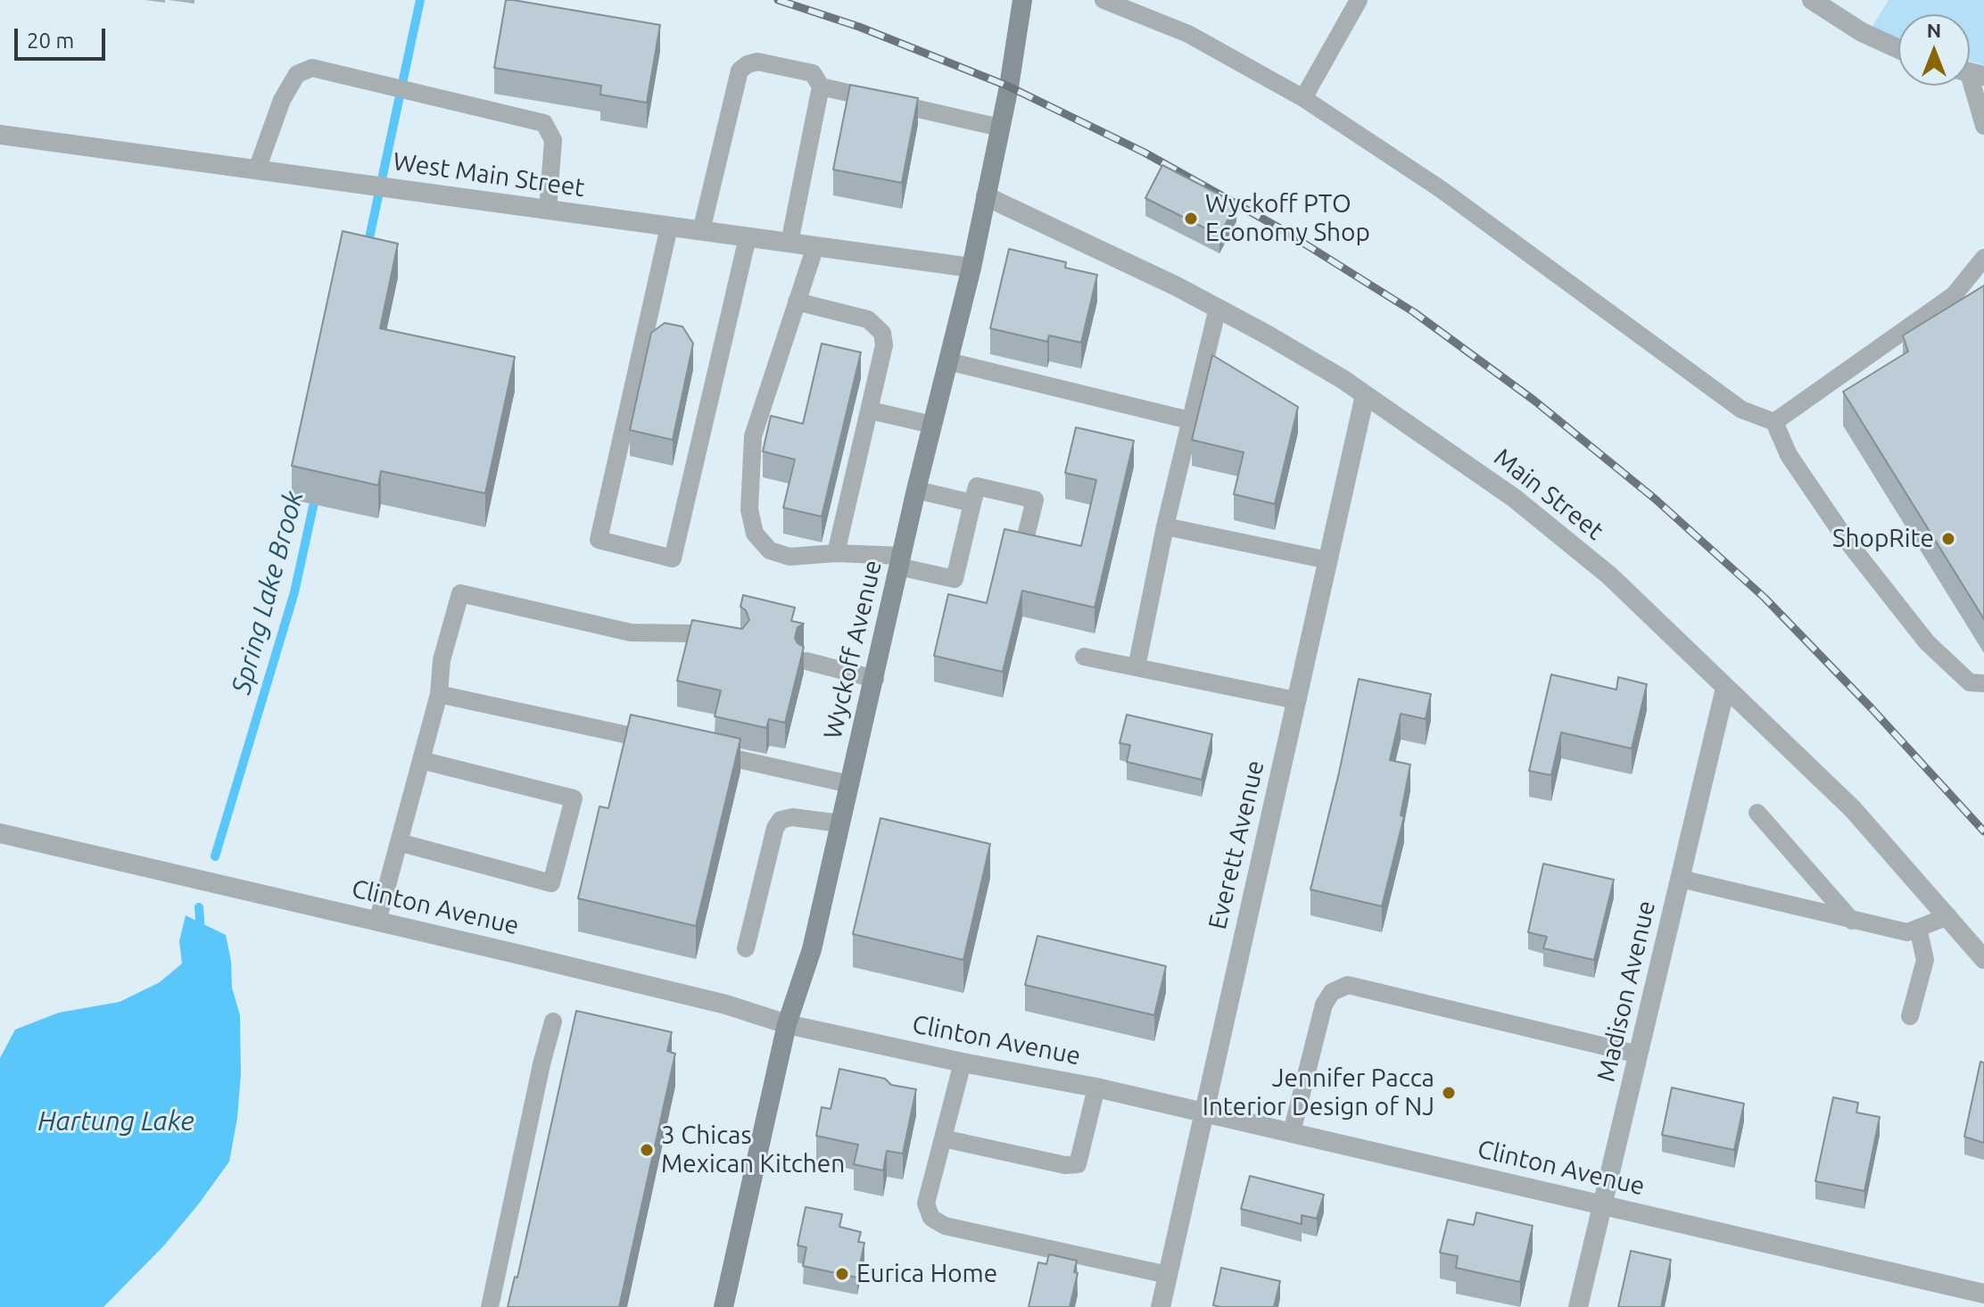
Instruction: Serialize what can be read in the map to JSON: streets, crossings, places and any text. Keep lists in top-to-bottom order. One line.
{"streets":{"main road":["Wyckoff Avenue"],"street":["West Main Street","Main Street","Everett Avenue","Clinton Avenue","Madison Avenue"]},"crossings":[["West Main Street","Wyckoff Avenue"],["Main Street","Wyckoff Avenue"],["Main Street","Everett Avenue"],["Main Street","Madison Avenue"],["Wyckoff Avenue","Clinton Avenue"],["Everett Avenue","Clinton Avenue"],["Clinton Avenue","Madison Avenue"]],"water":["Spring Lake Brook","Hartung Lake"],"places":["Wyckoff PTO Economy Shop","ShopRite","Jennifer Pacca Interior Design of NJ","3 Chicas Mexican Kitchen","Eurica Home"],"scale_bar":"20 m","north":"top"}
